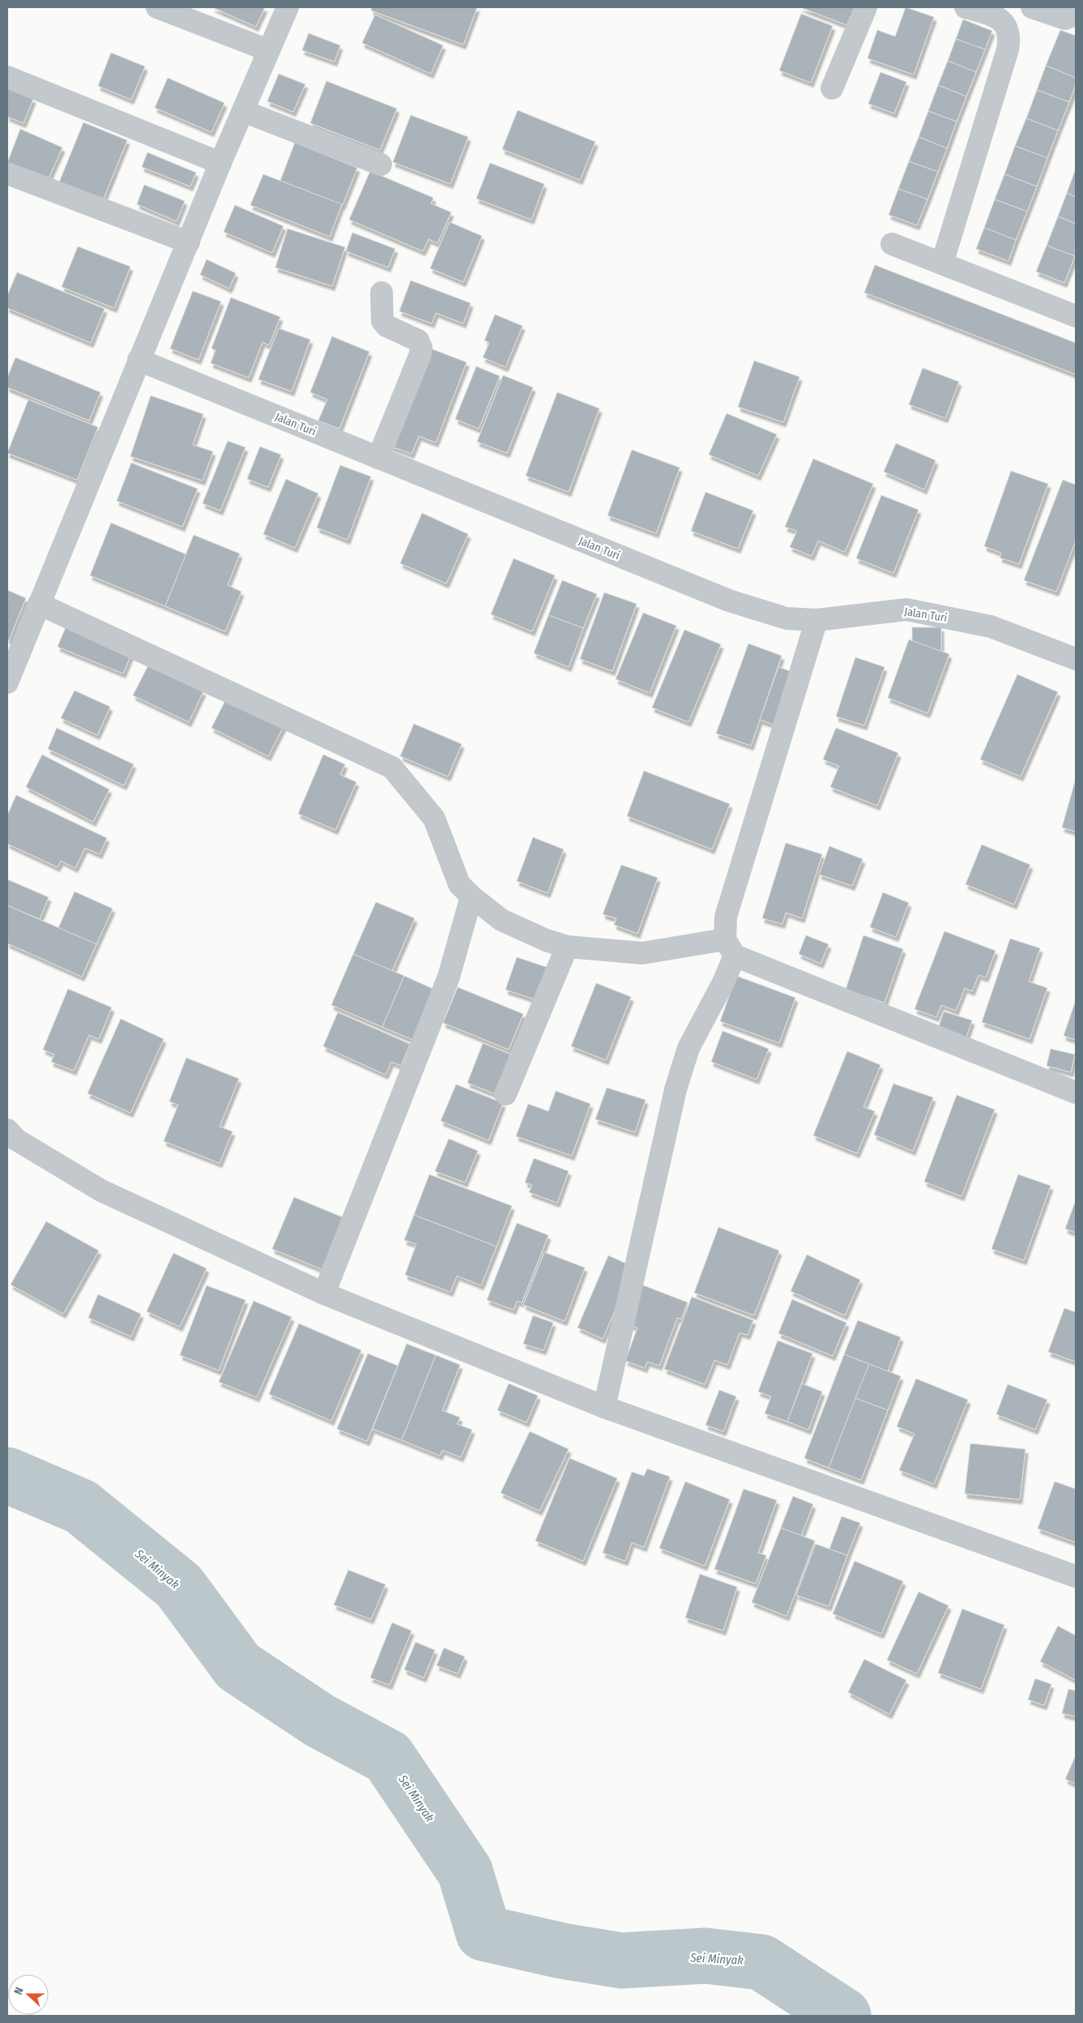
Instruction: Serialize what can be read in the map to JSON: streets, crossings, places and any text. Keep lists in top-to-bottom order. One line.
{"streets":{"street":["Jalan Turi"]},"water":["Sei Minyak"],"north":"left"}
